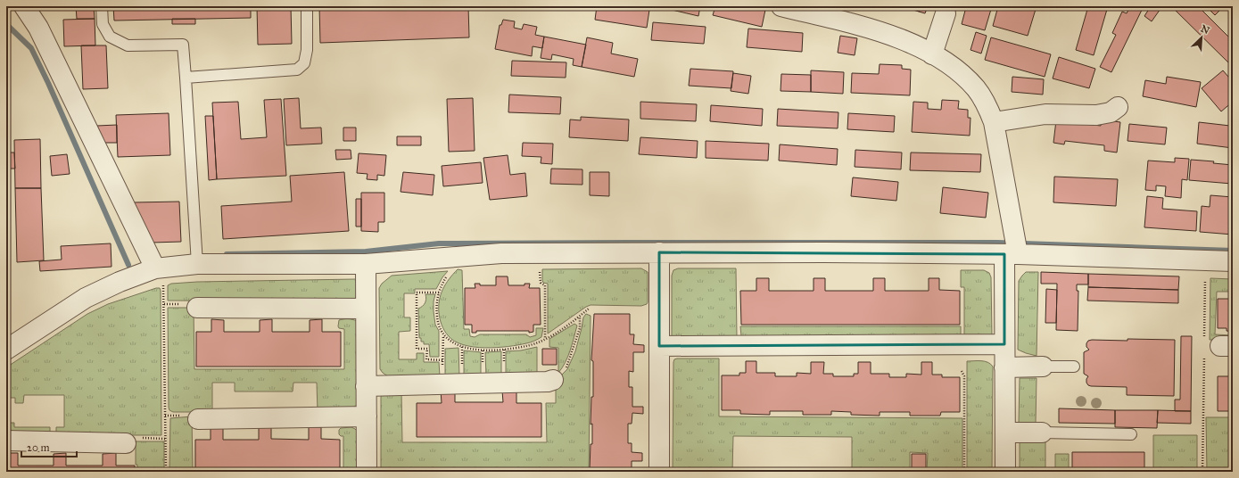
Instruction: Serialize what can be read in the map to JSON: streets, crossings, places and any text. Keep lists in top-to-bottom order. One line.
{"scale_bar":"20 m","north":"top right"}
